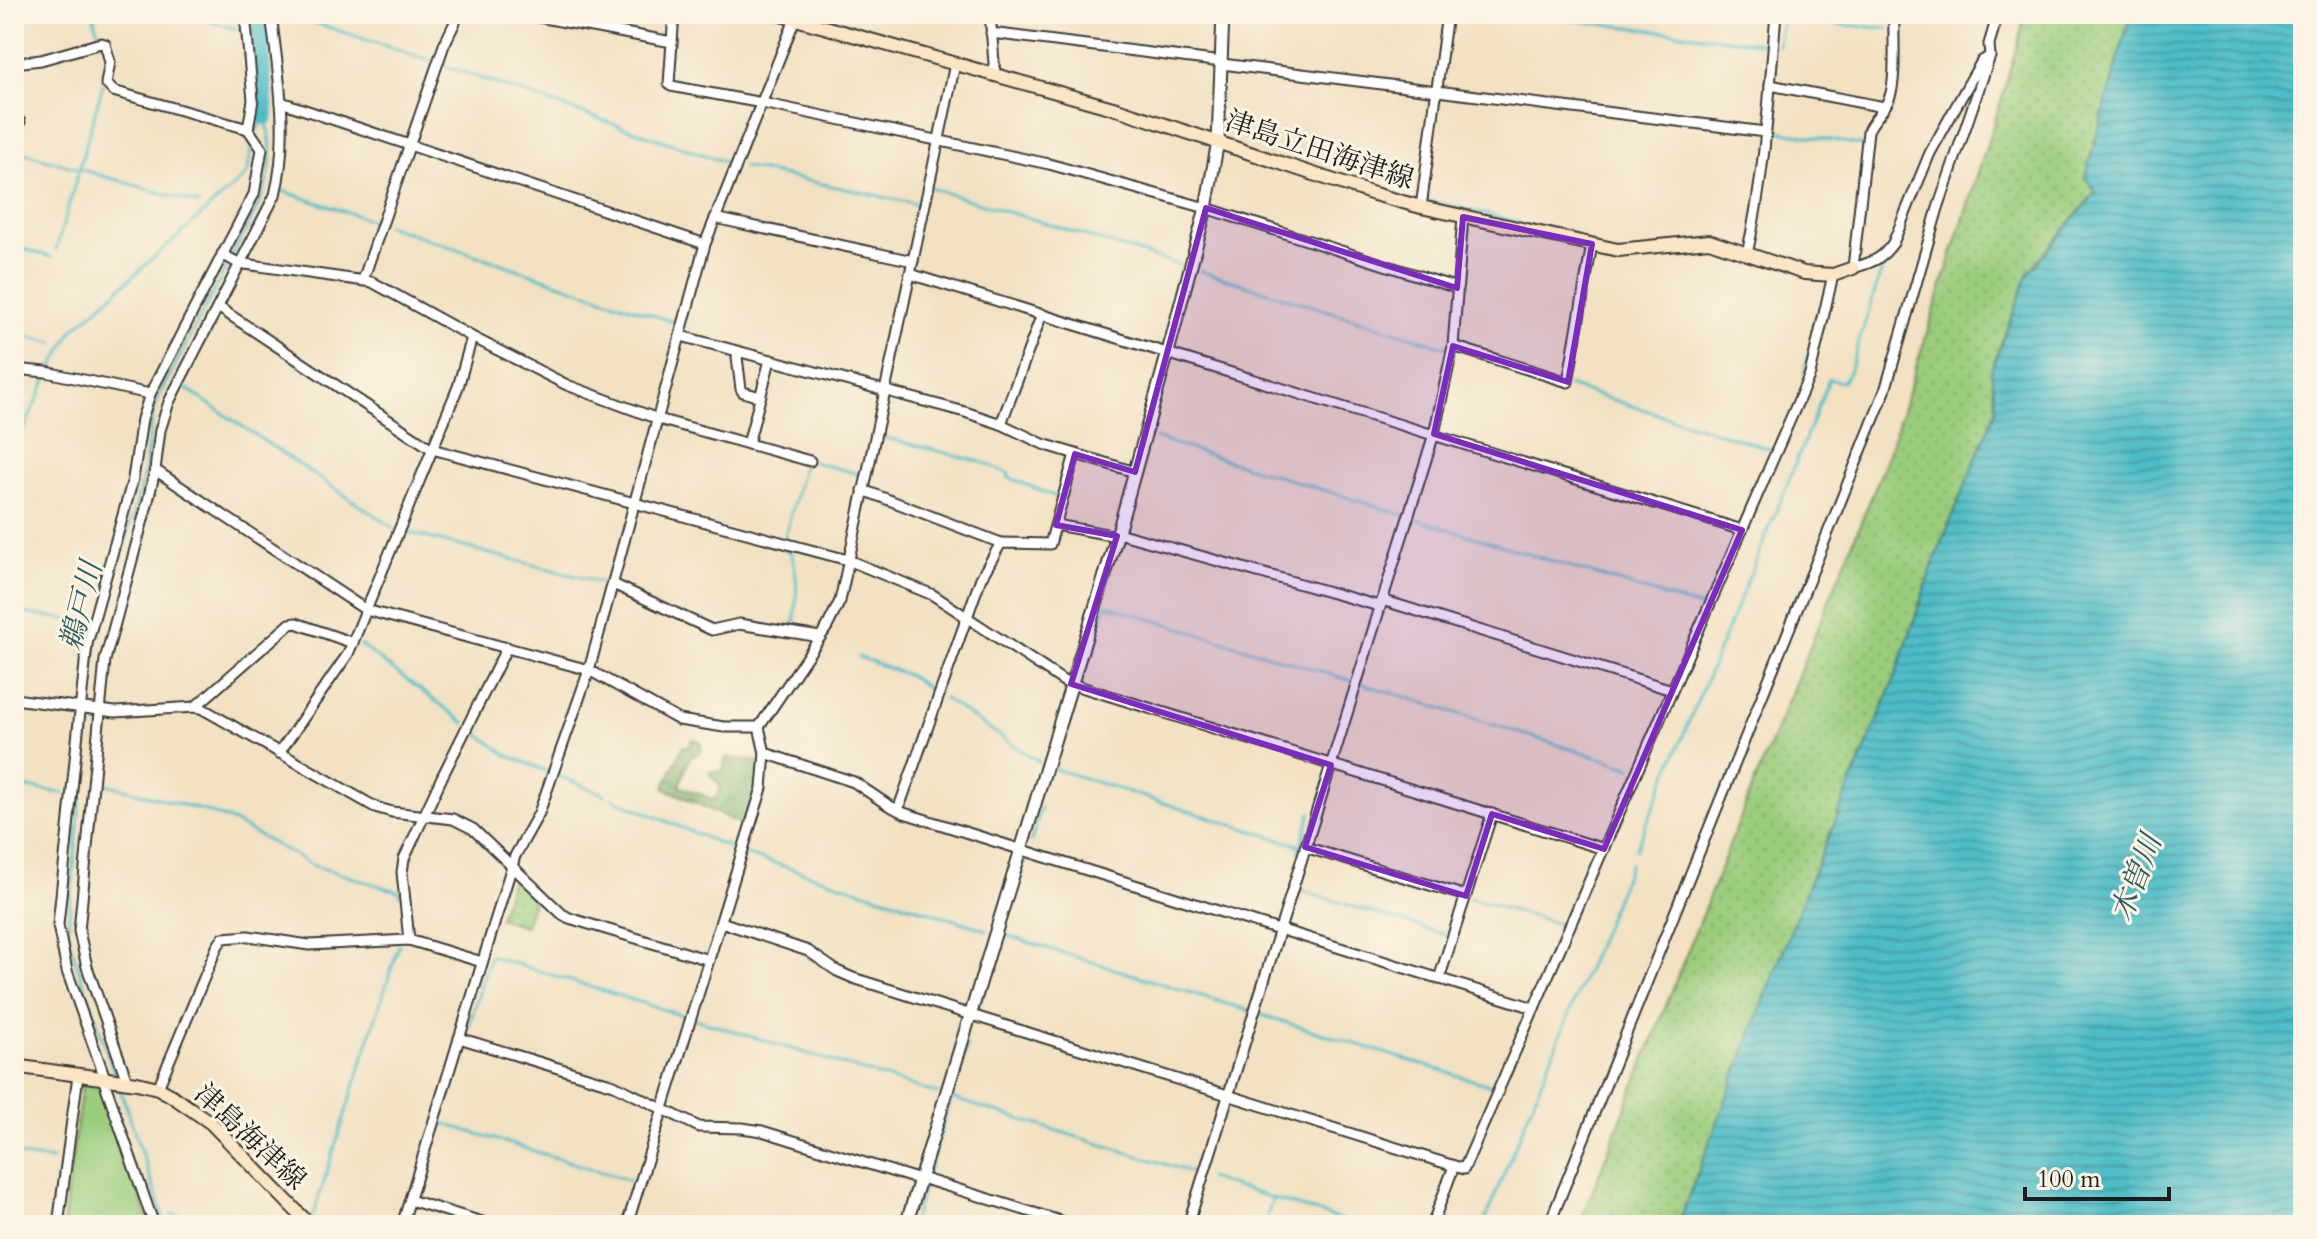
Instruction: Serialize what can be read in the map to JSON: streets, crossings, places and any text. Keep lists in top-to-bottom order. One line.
{"streets":{"main road":["津島立田海津線","津島海津線"]},"water":["鵜戸川","木曽川"],"scale_bar":"100 m"}
